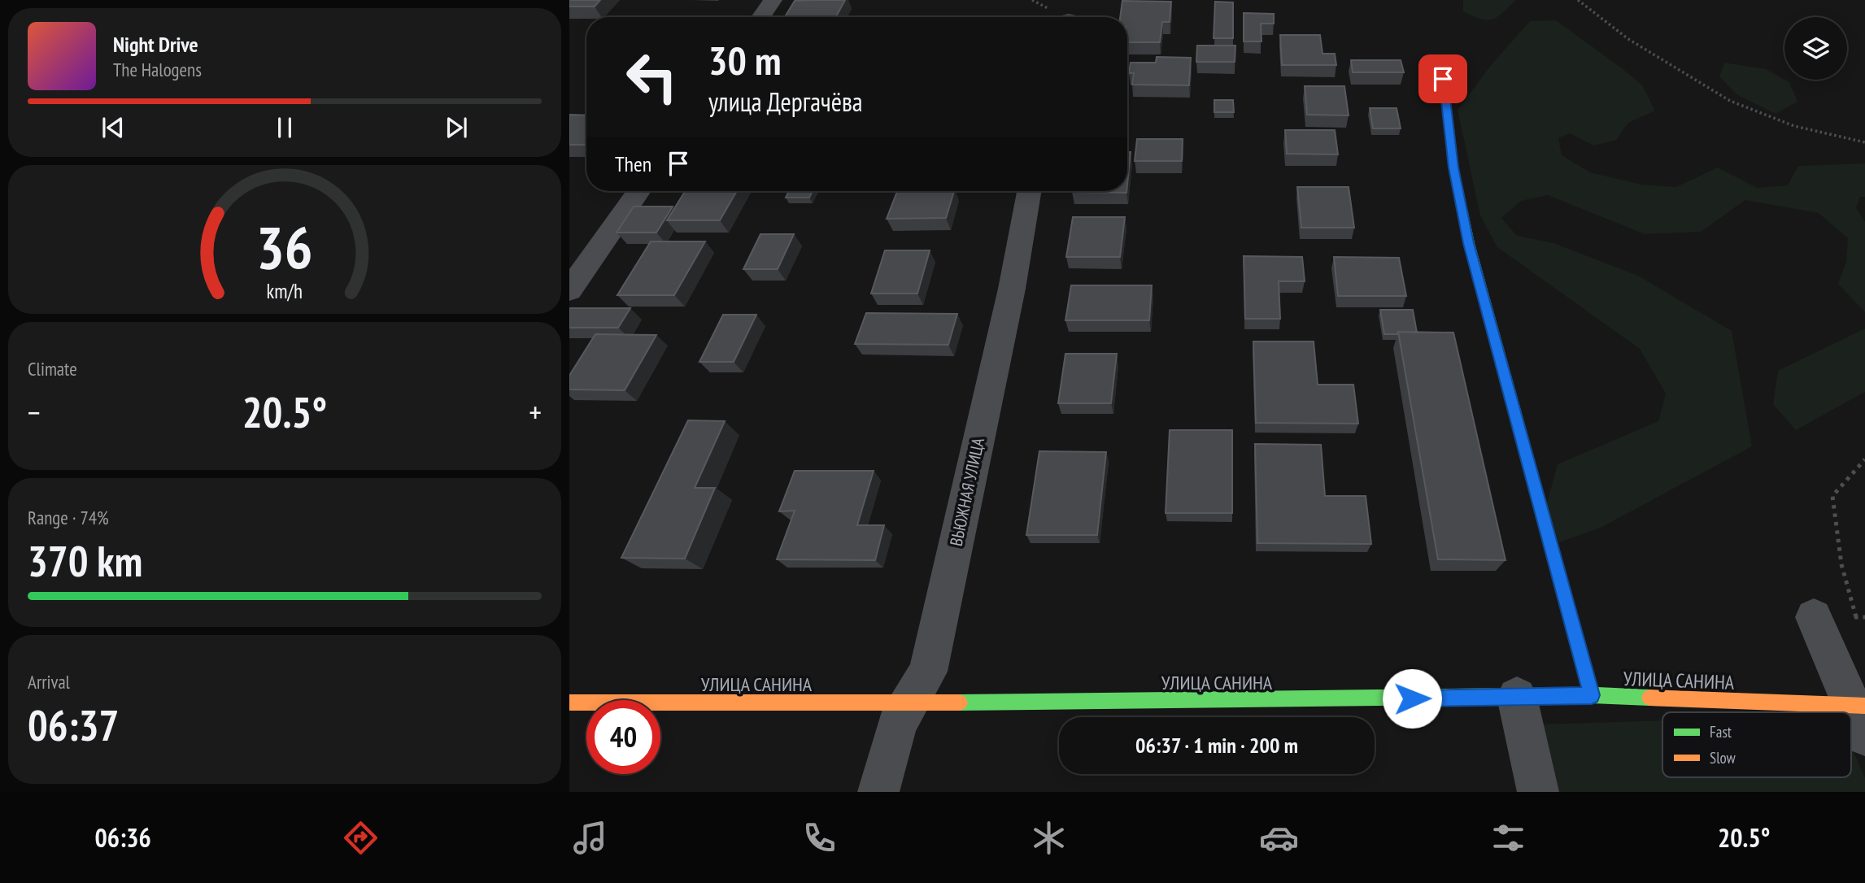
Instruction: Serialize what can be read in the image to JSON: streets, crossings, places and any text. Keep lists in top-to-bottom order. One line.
{"streets":{"street":["ВЬЮЖНАЯ УЛИЦА","УЛИЦА САНИНА"]},"crossings":[["ВЬЮЖНАЯ УЛИЦА","УЛИЦА САНИНА"]],"legend":["Fast","Slow"],"page":{"turn":["30 m","улица Дергачёва"],"song":["Night Drive","The Halogens"],"then":"Then","tile":["Climate",["Range · 74%","370 km"],["Arrival","06:37"]],"heat":["−","20.5°","+"],"limit":"40","trip":"06:37 · 1 min · 200 m","tabs":["06:36","20.5°"],"gauge":["36","km/h"]}}
